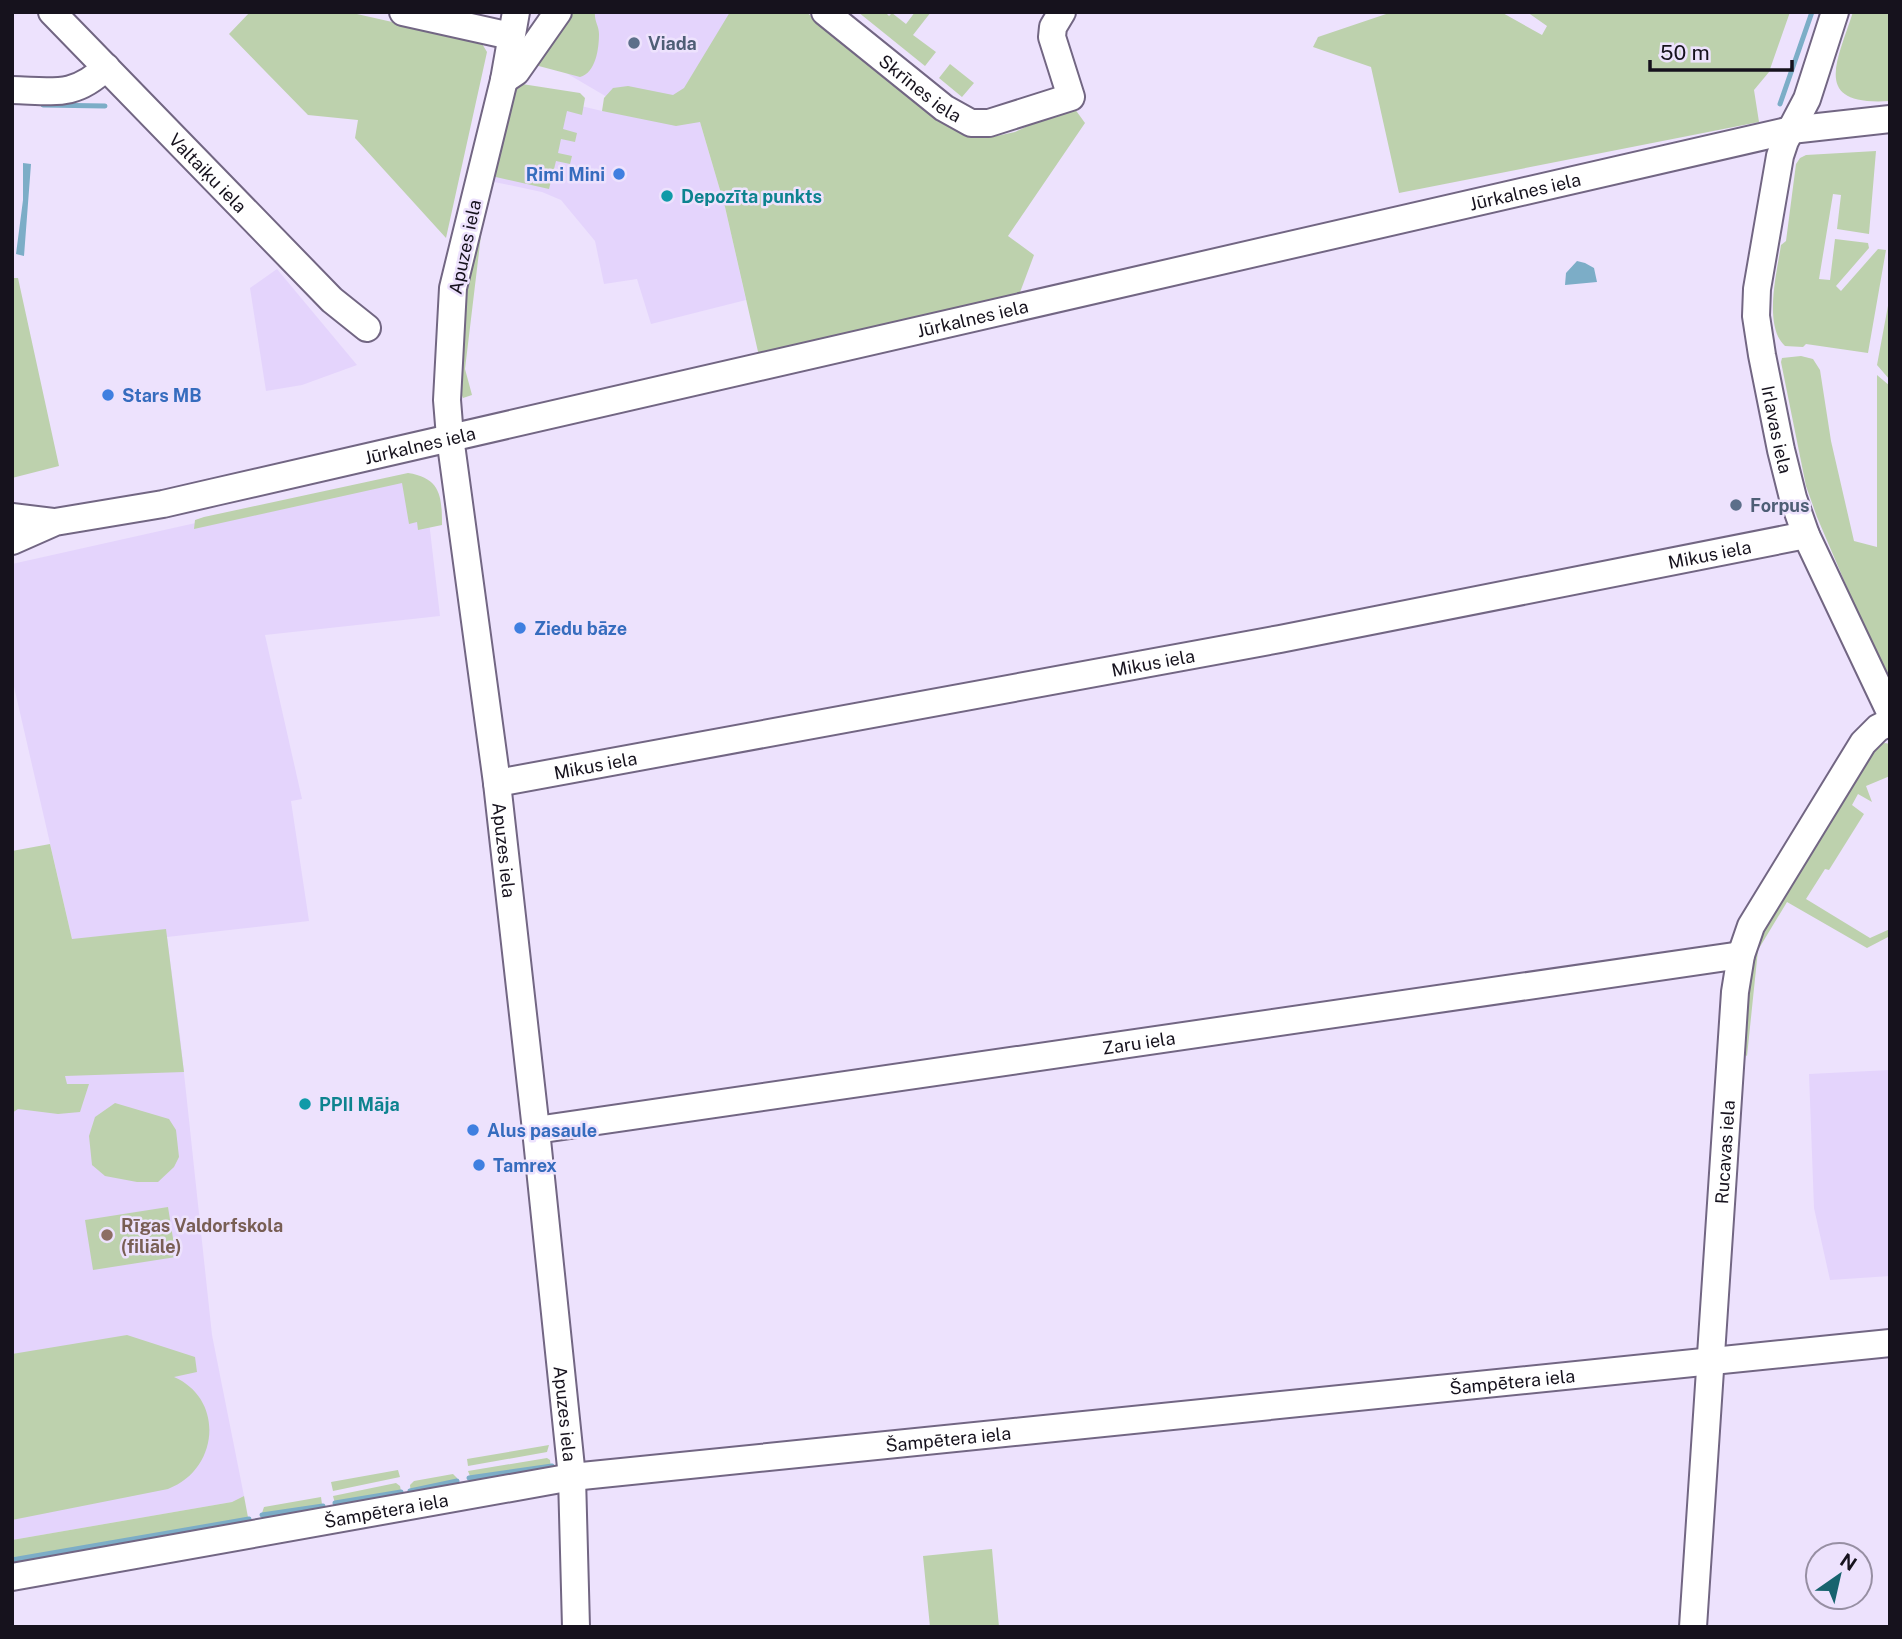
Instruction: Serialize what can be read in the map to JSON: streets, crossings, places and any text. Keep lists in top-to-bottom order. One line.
{"streets":{"street":["Skrīnes iela","Valtaiķu iela","Jūrkalnes iela","Apuzes iela","Irlavas iela","Mikus iela","Zaru iela","Rucavas iela","Šampētera iela"]},"crossings":[["Jūrkalnes iela","Apuzes iela"],["Jūrkalnes iela","Irlavas iela"],["Apuzes iela","Mikus iela"],["Apuzes iela","Zaru iela"],["Apuzes iela","Šampētera iela"],["Irlavas iela","Mikus iela"],["Zaru iela","Rucavas iela"],["Rucavas iela","Šampētera iela"]],"places":["Viada","Rimi Mini","Depozīta punkts","Stars MB","Forpus","Ziedu bāze","PPII Māja","Alus pasaule","Tamrex","Rīgas Valdorfskola (filiāle)"],"scale_bar":"50 m","north":"top right"}
